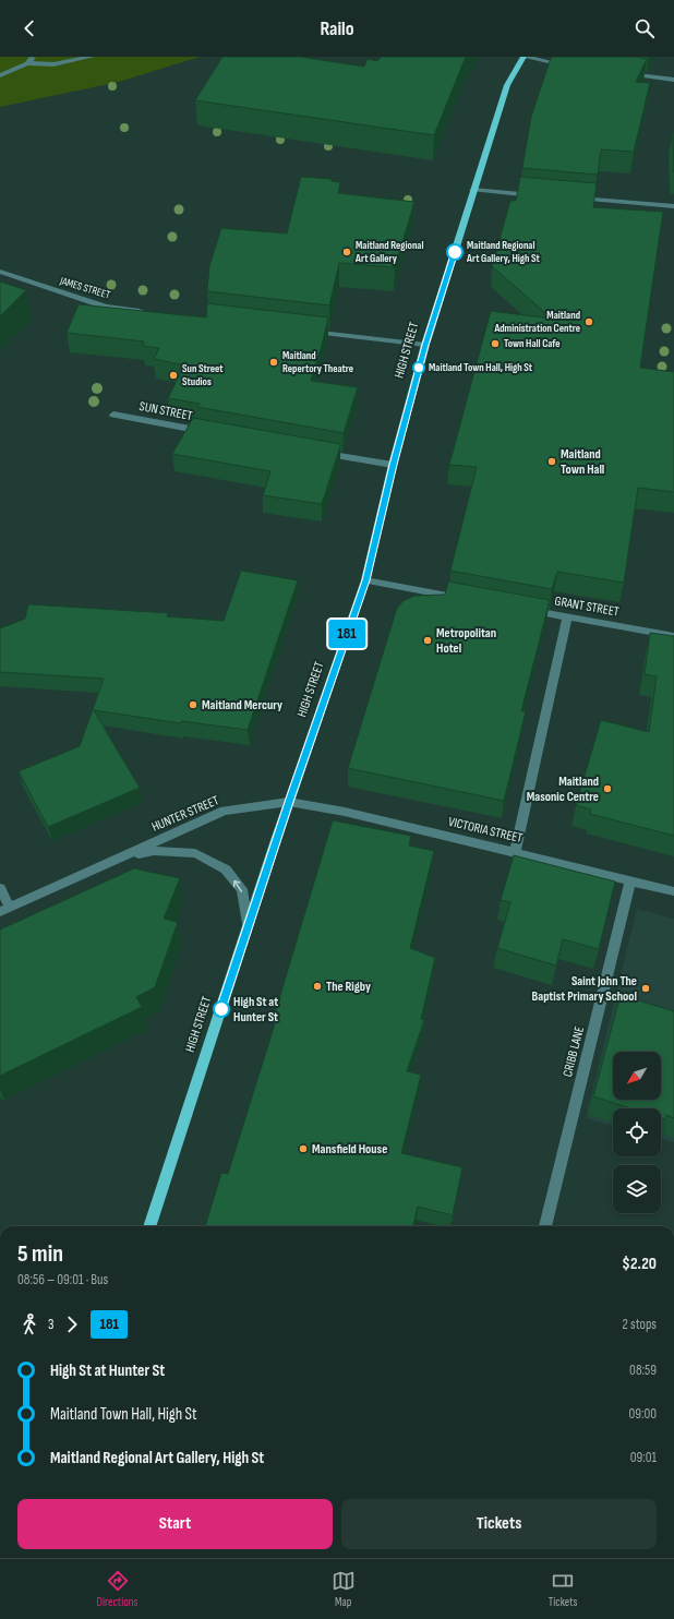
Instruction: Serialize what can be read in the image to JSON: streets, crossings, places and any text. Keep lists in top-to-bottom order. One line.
{"streets":{"main road":["HIGH STREET"],"street":["JAMES STREET","SUN STREET","GRANT STREET","HUNTER STREET","VICTORIA STREET","CRIBB LANE"]},"crossings":[["HIGH STREET","HUNTER STREET"],["HIGH STREET","VICTORIA STREET"],["HUNTER STREET","VICTORIA STREET"],["VICTORIA STREET","CRIBB LANE"]],"places":["Maitland Regional Art Gallery","Maitland Regional Art Gallery, High St","Maitland Administration Centre","Town Hall Cafe","Maitland Repertory Theatre","Maitland Town Hall, High St","Sun Street Studios","Maitland Town Hall","Metropolitan Hotel","Maitland Mercury","Maitland Masonic Centre","The Rigby","Saint John The Baptist Primary School","High St at Hunter St","Mansfield House"],"lines":["bus line 181"],"north":"bottom left","page":{"header":"Railo","on_map":"181","heading":["5 min","08:56 – 09:01 · Bus","$2.20"],"legs":["3","181","2 stops"],"list":[{"name":"High St at Hunter St","value":"08:59"},{"name":"Maitland Town Hall, High St","value":"09:00"},{"name":"Maitland Regional Art Gallery, High St","value":"09:01"}],"buttons":["Start","Tickets"],"tabs":["Directions","Map","Tickets"]}}
